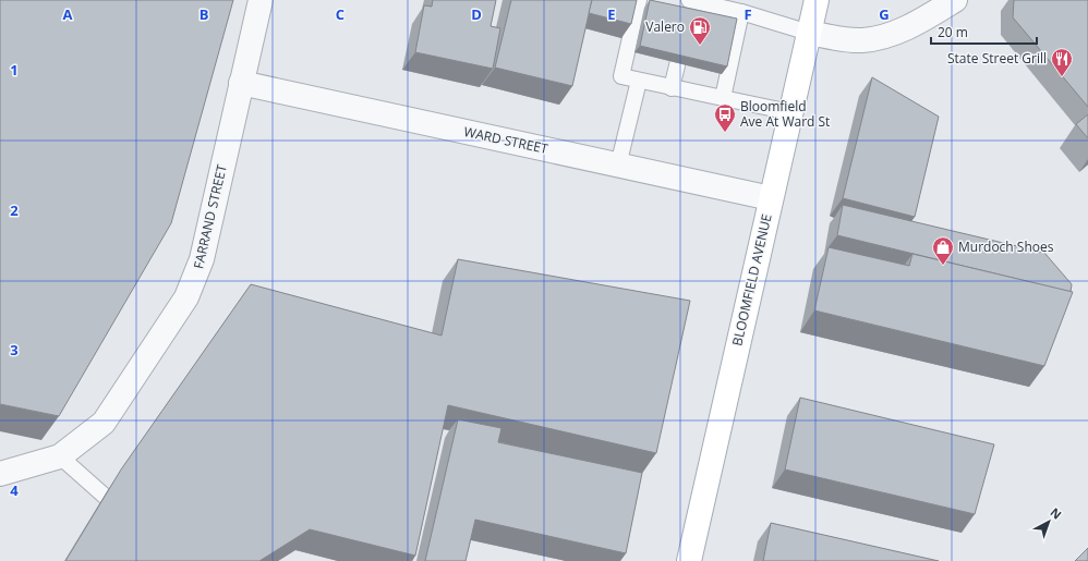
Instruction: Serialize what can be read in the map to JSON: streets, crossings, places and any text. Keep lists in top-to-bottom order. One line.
{"streets":{"main road":["BLOOMFIELD AVENUE"],"street":["WARD STREET","FARRAND STREET"]},"crossings":[["WARD STREET","FARRAND STREET"],["WARD STREET","BLOOMFIELD AVENUE"]],"places":{"fuel station":["Valero"],"restaurant":["State Street Grill"],"bus stop":["Bloomfield Ave At Ward St"],"shop":["Murdoch Shoes"]},"scale_bar":"20 m","north":"top right","grid":{"columns":["A","B","C","D","E","F","G"],"rows":["1","2","3","4"]}}
